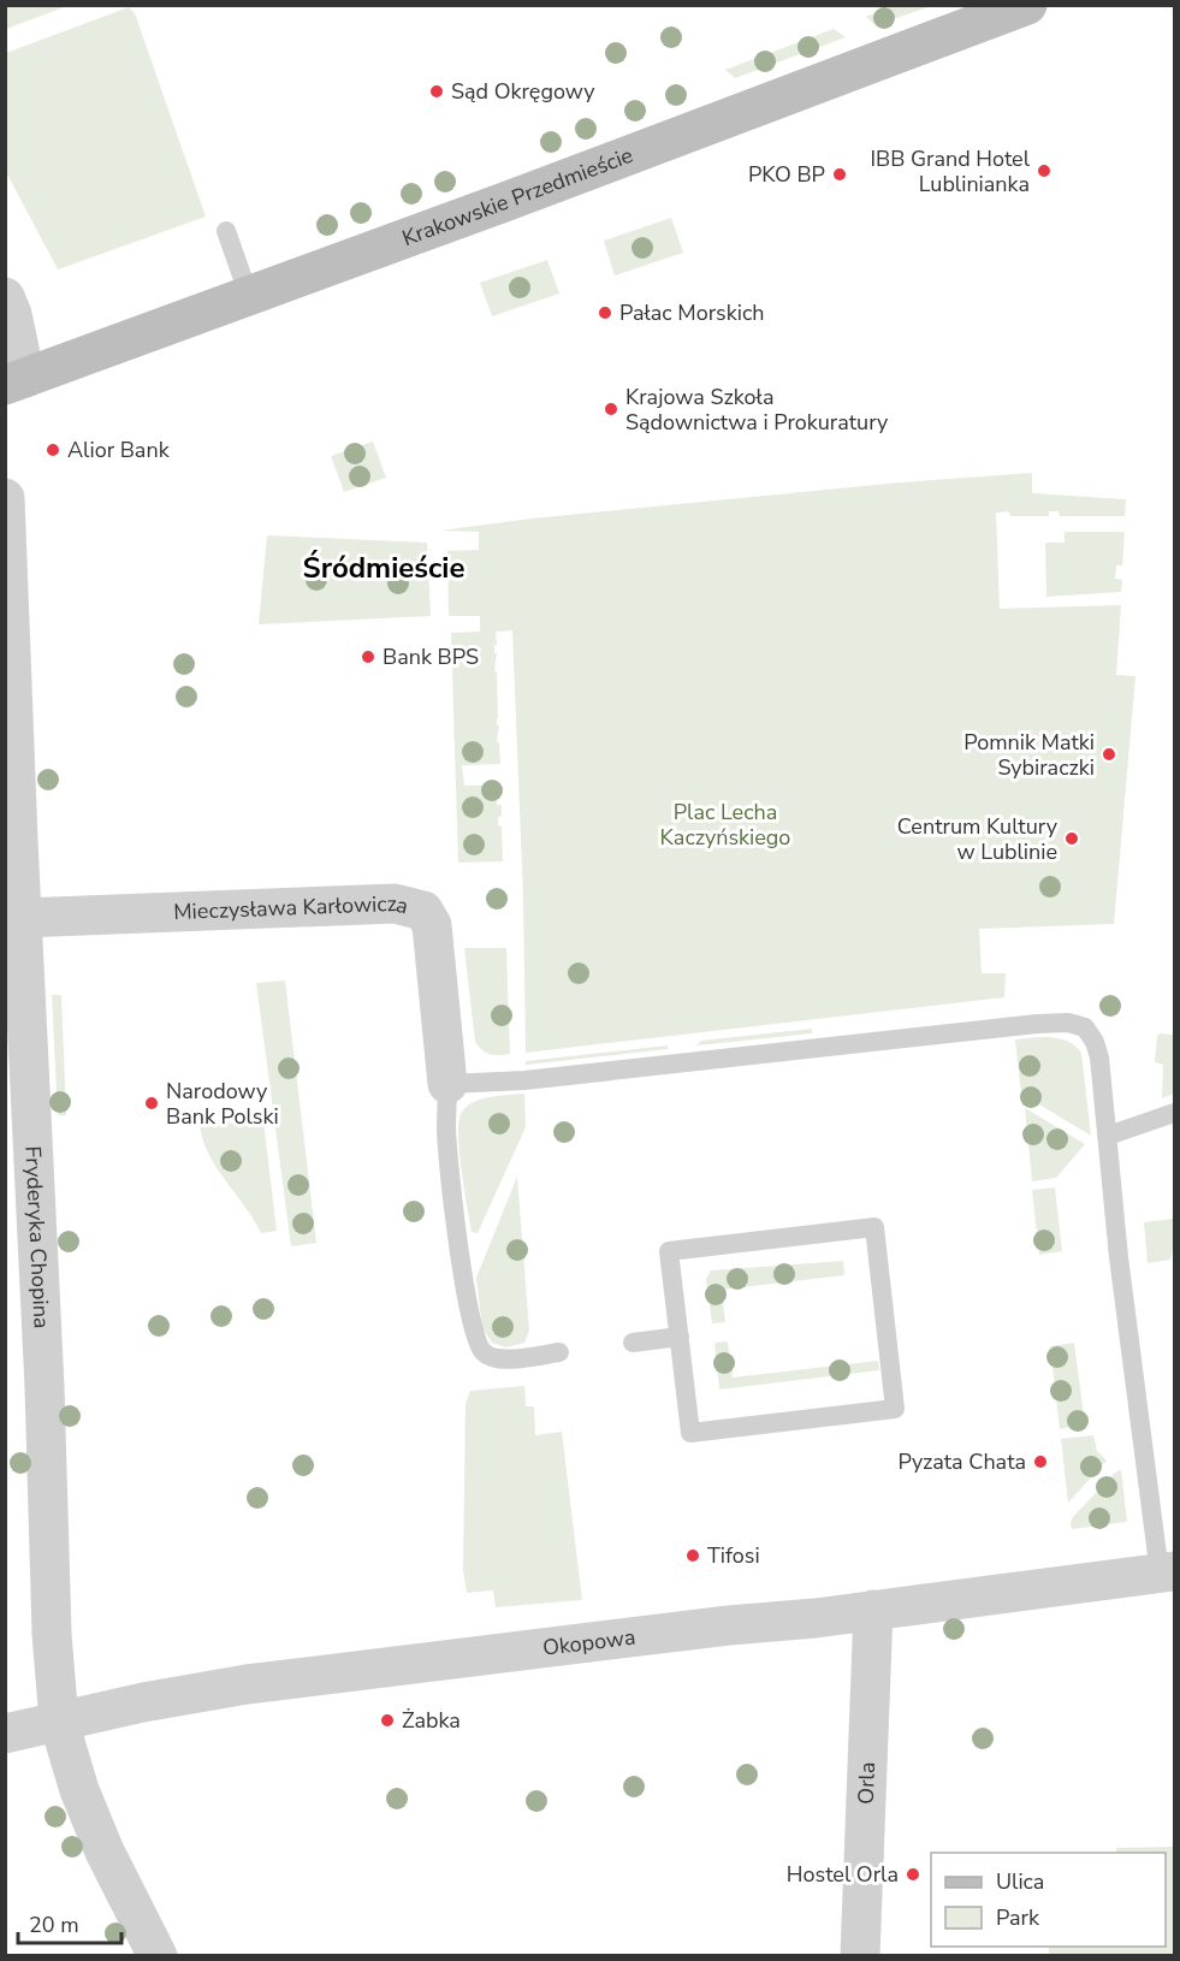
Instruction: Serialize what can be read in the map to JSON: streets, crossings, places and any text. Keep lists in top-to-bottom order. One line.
{"streets":{"street":["Krakowskie Przedmieście","Mieczysława Karłowicza","Fryderyka Chopina","Okopowa","Orla"]},"crossings":[["Mieczysława Karłowicza","Fryderyka Chopina"],["Fryderyka Chopina","Okopowa"],["Okopowa","Orla"]],"districts":["Śródmieście"],"parks":["Plac Lecha Kaczyńskiego"],"places":["Sąd Okręgowy","IBB Grand Hotel Lublinianka","PKO BP","Pałac Morskich","Krajowa Szkoła Sądownictwa i Prokuratury","Alior Bank","Bank BPS","Pomnik Matki Sybiraczki","Centrum Kultury w Lublinie","Narodowy Bank Polski","Pyzata Chata","Tifosi","Żabka","Hostel Orla"],"legend":["Ulica","Park"],"scale_bar":"20 m"}
